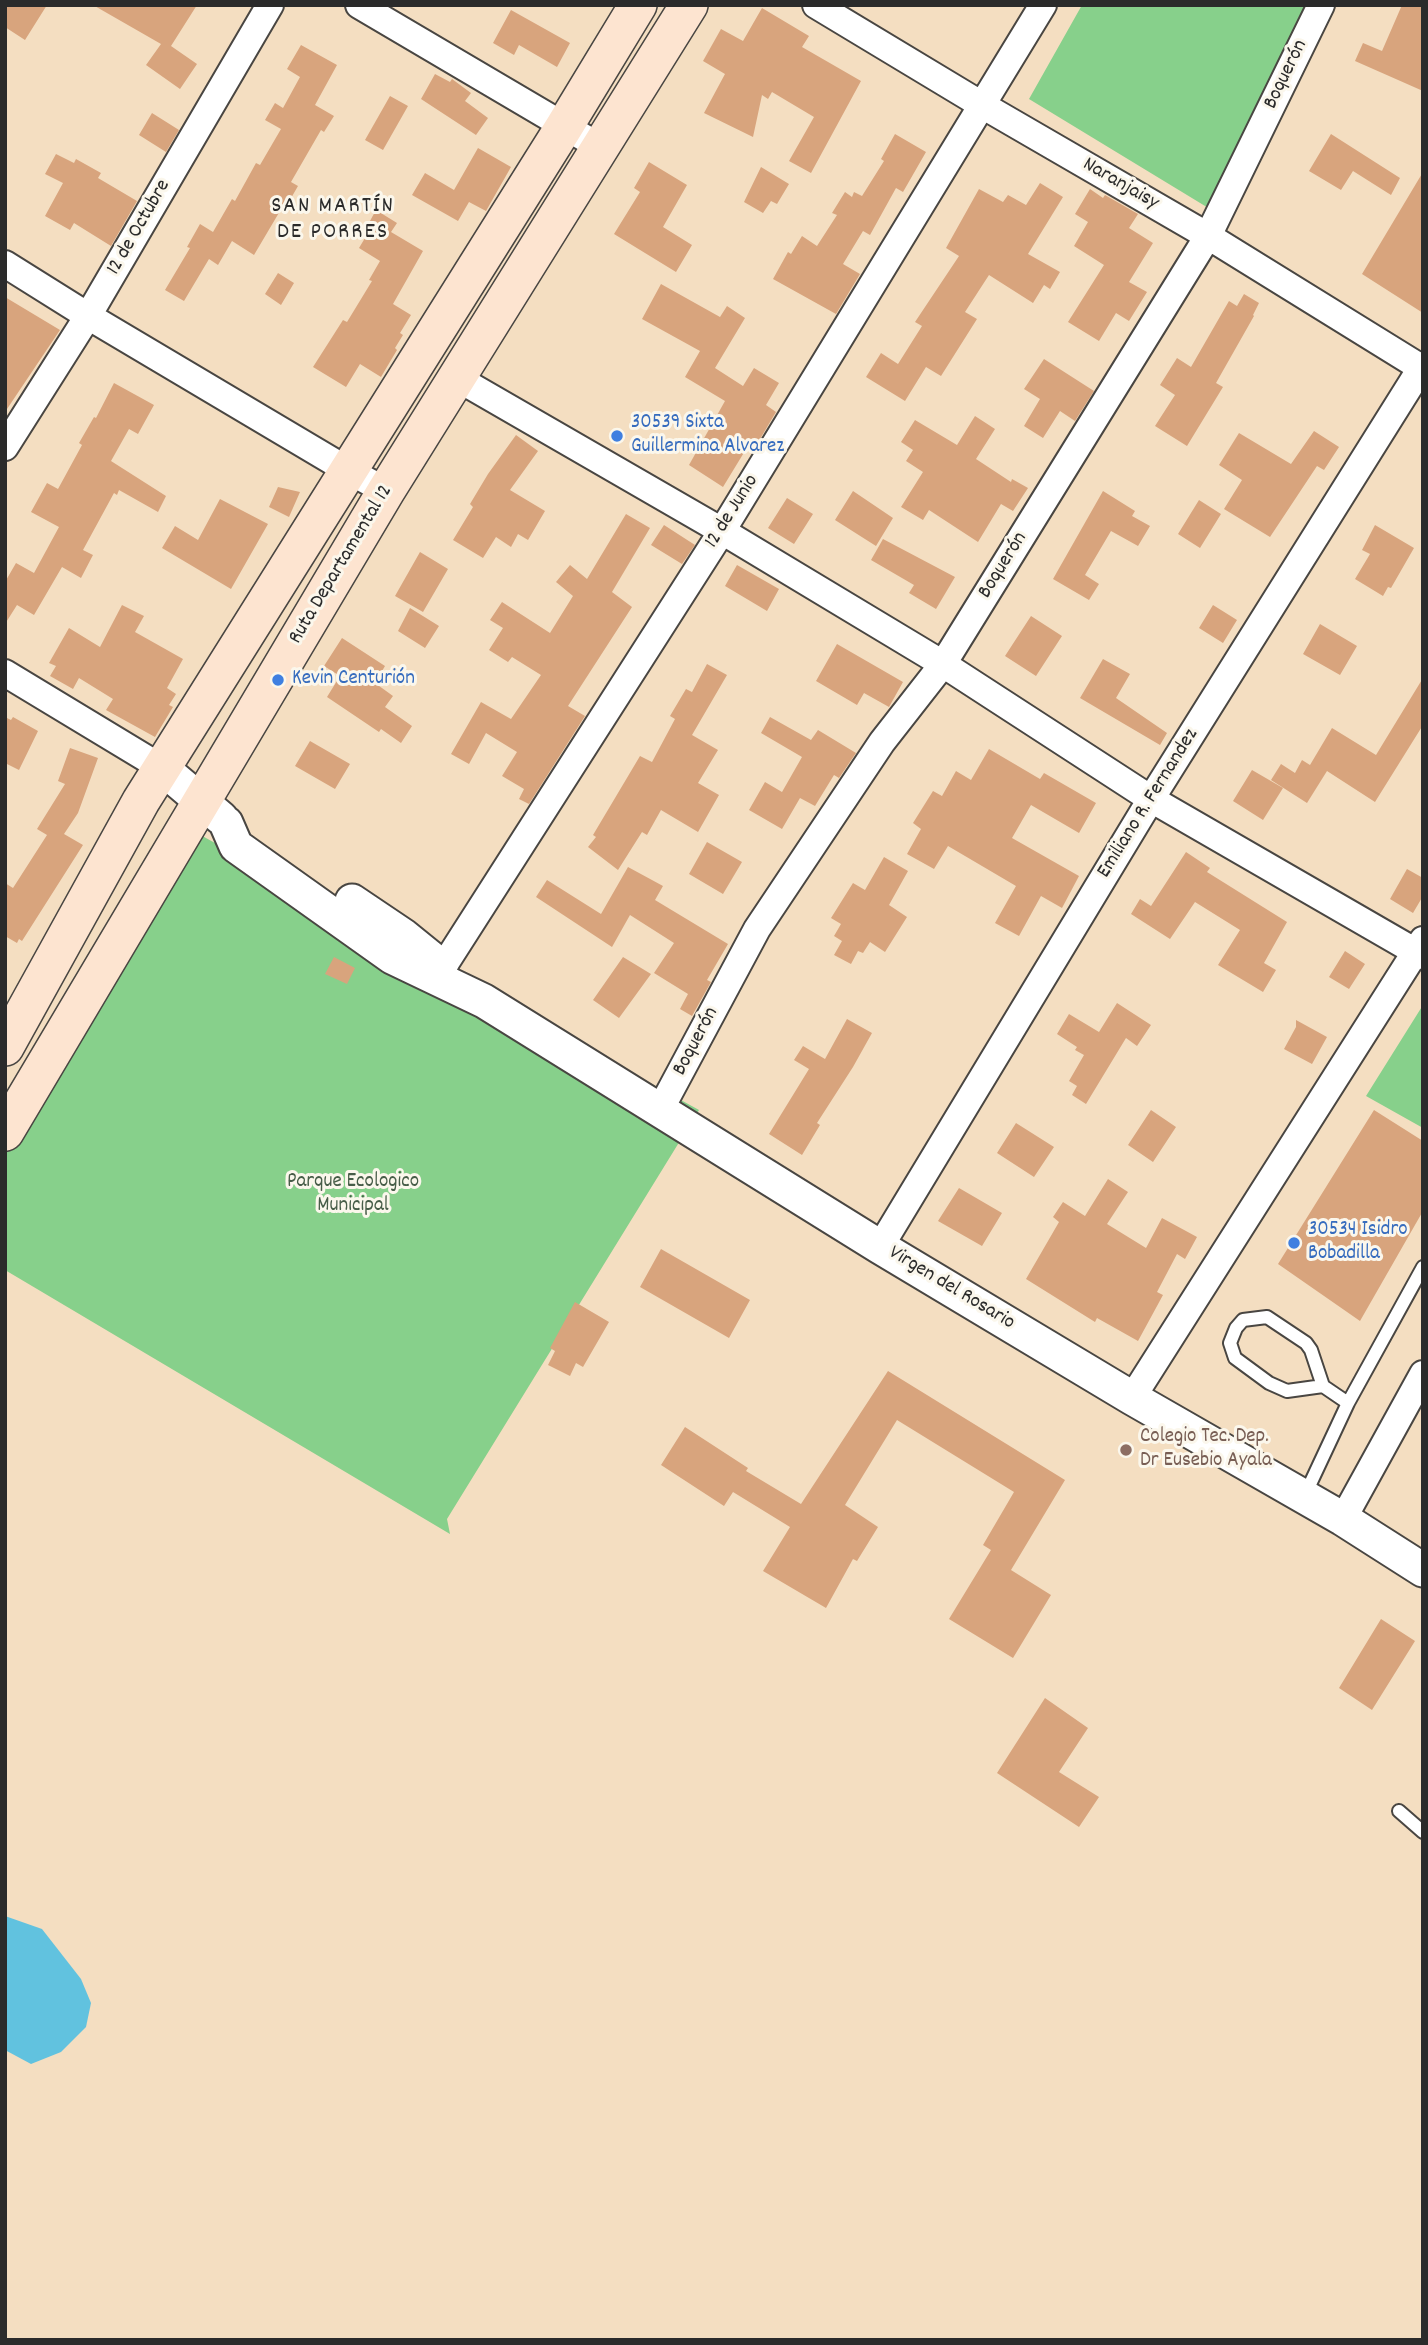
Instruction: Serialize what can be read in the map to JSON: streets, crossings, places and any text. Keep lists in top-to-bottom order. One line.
{"streets":{"main road":["Ruta Departamental 12"],"street":["Boquerón","Naranjaisy","12 de Octubre","12 de Junio","Emiliano R. Fernandez","Virgen del Rosario"]},"crossings":[["Boquerón","Naranjaisy"],["Boquerón","Virgen del Rosario"],["Naranjaisy","12 de Junio"],["Naranjaisy","Emiliano R. Fernandez"],["12 de Junio","Virgen del Rosario"],["Ruta Departamental 12","Virgen del Rosario"],["Emiliano R. Fernandez","Virgen del Rosario"]],"districts":["SAN MARTÍN DE PORRES"],"parks":["Parque Ecologico Municipal"],"places":["30539 Sixta Guillermina Alvarez","Kevin Centurión","30534 Isidro Bobadilla","Colegio Tec. Dep. Dr Eusebio Ayala"]}
